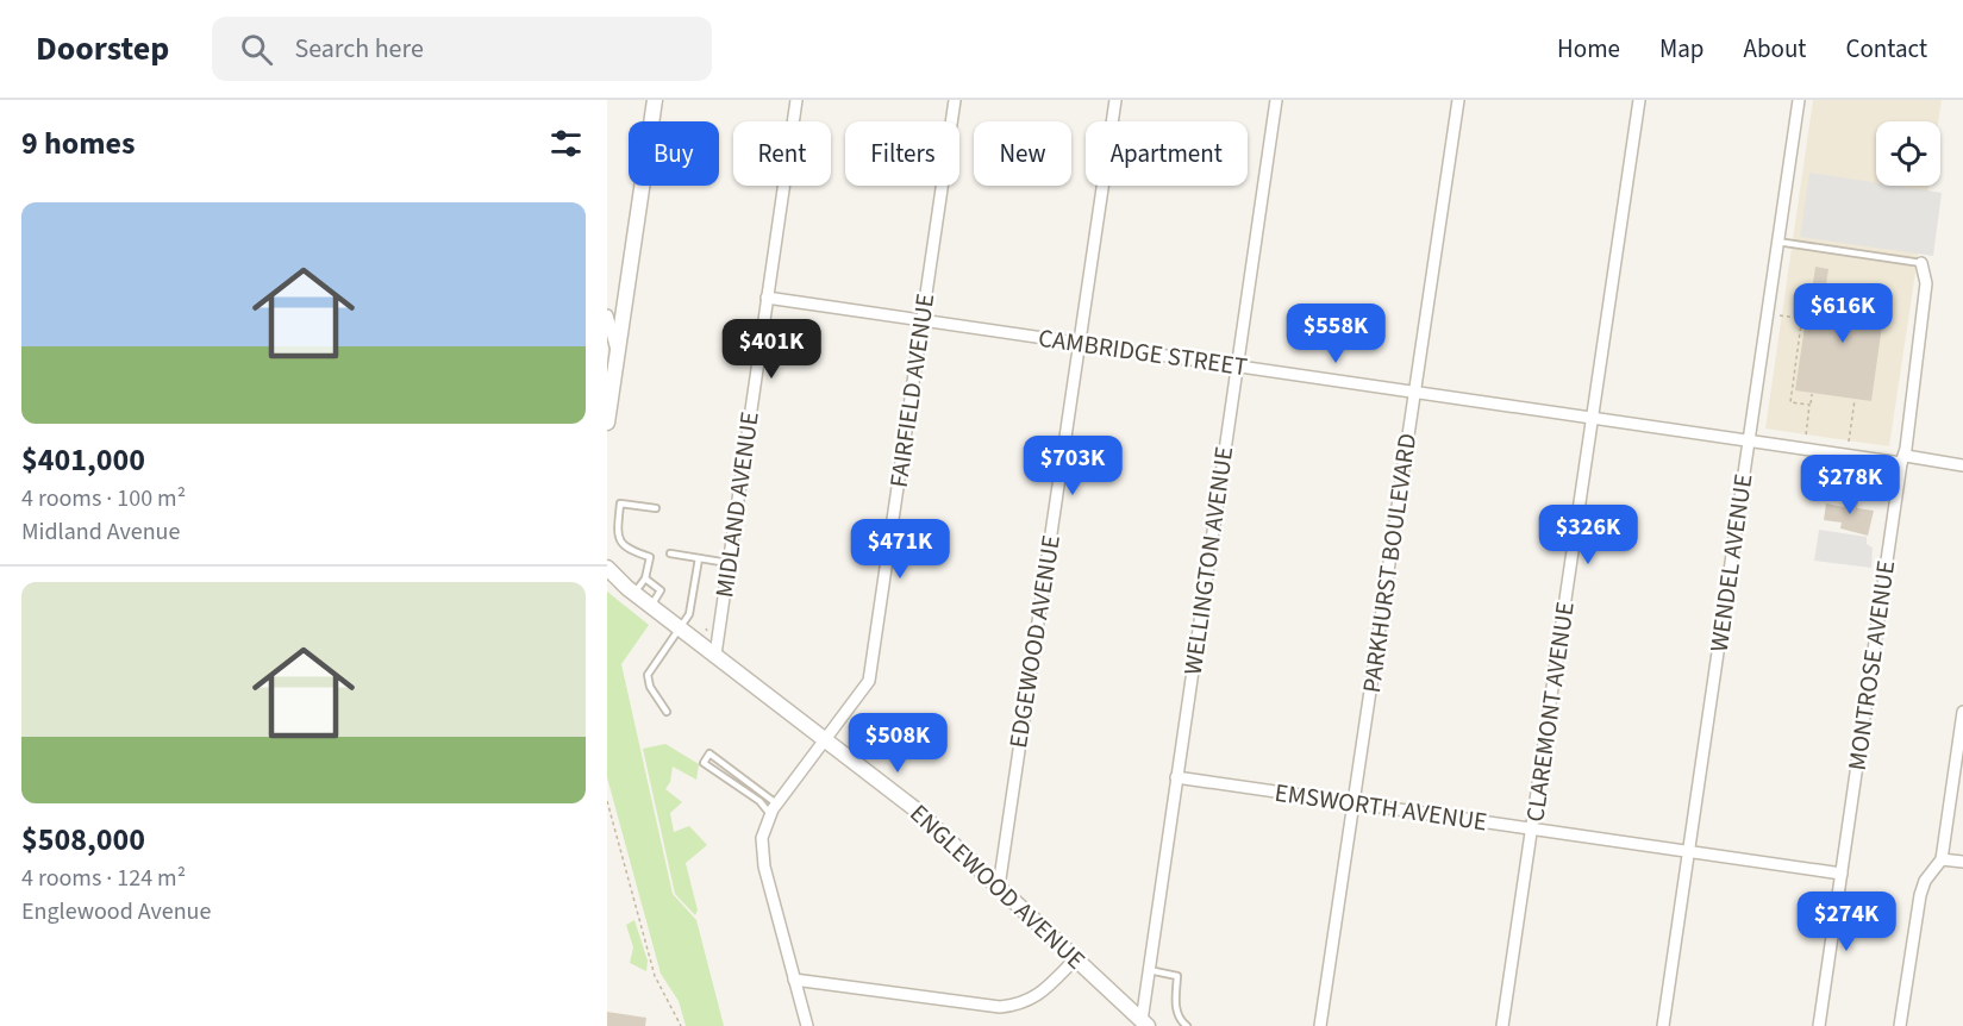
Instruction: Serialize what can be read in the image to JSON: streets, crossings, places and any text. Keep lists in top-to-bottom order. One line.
{"streets":{"street":["CAMBRIDGE STREET","FAIRFIELD AVENUE","MIDLAND AVENUE","WELLINGTON AVENUE","PARKHURST BOULEVARD","WENDEL AVENUE","EDGEWOOD AVENUE","MONTROSE AVENUE","CLAREMONT AVENUE","EMSWORTH AVENUE","ENGLEWOOD AVENUE"]},"crossings":[["CAMBRIDGE STREET","FAIRFIELD AVENUE"],["CAMBRIDGE STREET","MIDLAND AVENUE"],["CAMBRIDGE STREET","WELLINGTON AVENUE"],["CAMBRIDGE STREET","PARKHURST BOULEVARD"],["CAMBRIDGE STREET","WENDEL AVENUE"],["CAMBRIDGE STREET","EDGEWOOD AVENUE"],["CAMBRIDGE STREET","MONTROSE AVENUE"],["CAMBRIDGE STREET","CLAREMONT AVENUE"],["FAIRFIELD AVENUE","ENGLEWOOD AVENUE"],["MIDLAND AVENUE","ENGLEWOOD AVENUE"],["WELLINGTON AVENUE","EMSWORTH AVENUE"],["WELLINGTON AVENUE","ENGLEWOOD AVENUE"],["PARKHURST BOULEVARD","EMSWORTH AVENUE"],["WENDEL AVENUE","EMSWORTH AVENUE"],["EDGEWOOD AVENUE","ENGLEWOOD AVENUE"],["MONTROSE AVENUE","EMSWORTH AVENUE"],["CLAREMONT AVENUE","EMSWORTH AVENUE"]],"page":{"header":"Doorstep","search":"Search here","nav":["Home","Map","About","Contact"],"heading":"9 homes","chip":["Buy","Rent","Filters","New","Apartment"],"list":[{"name":"$401,000","note":"4 rooms · 100 m² · Midland Avenue"},{"name":"$508,000","note":"4 rooms · 124 m² · Englewood Avenue"}],"price":["$616K","$558K","$401K","$703K","$278K","$326K","$471K","$508K","$274K"]}}
